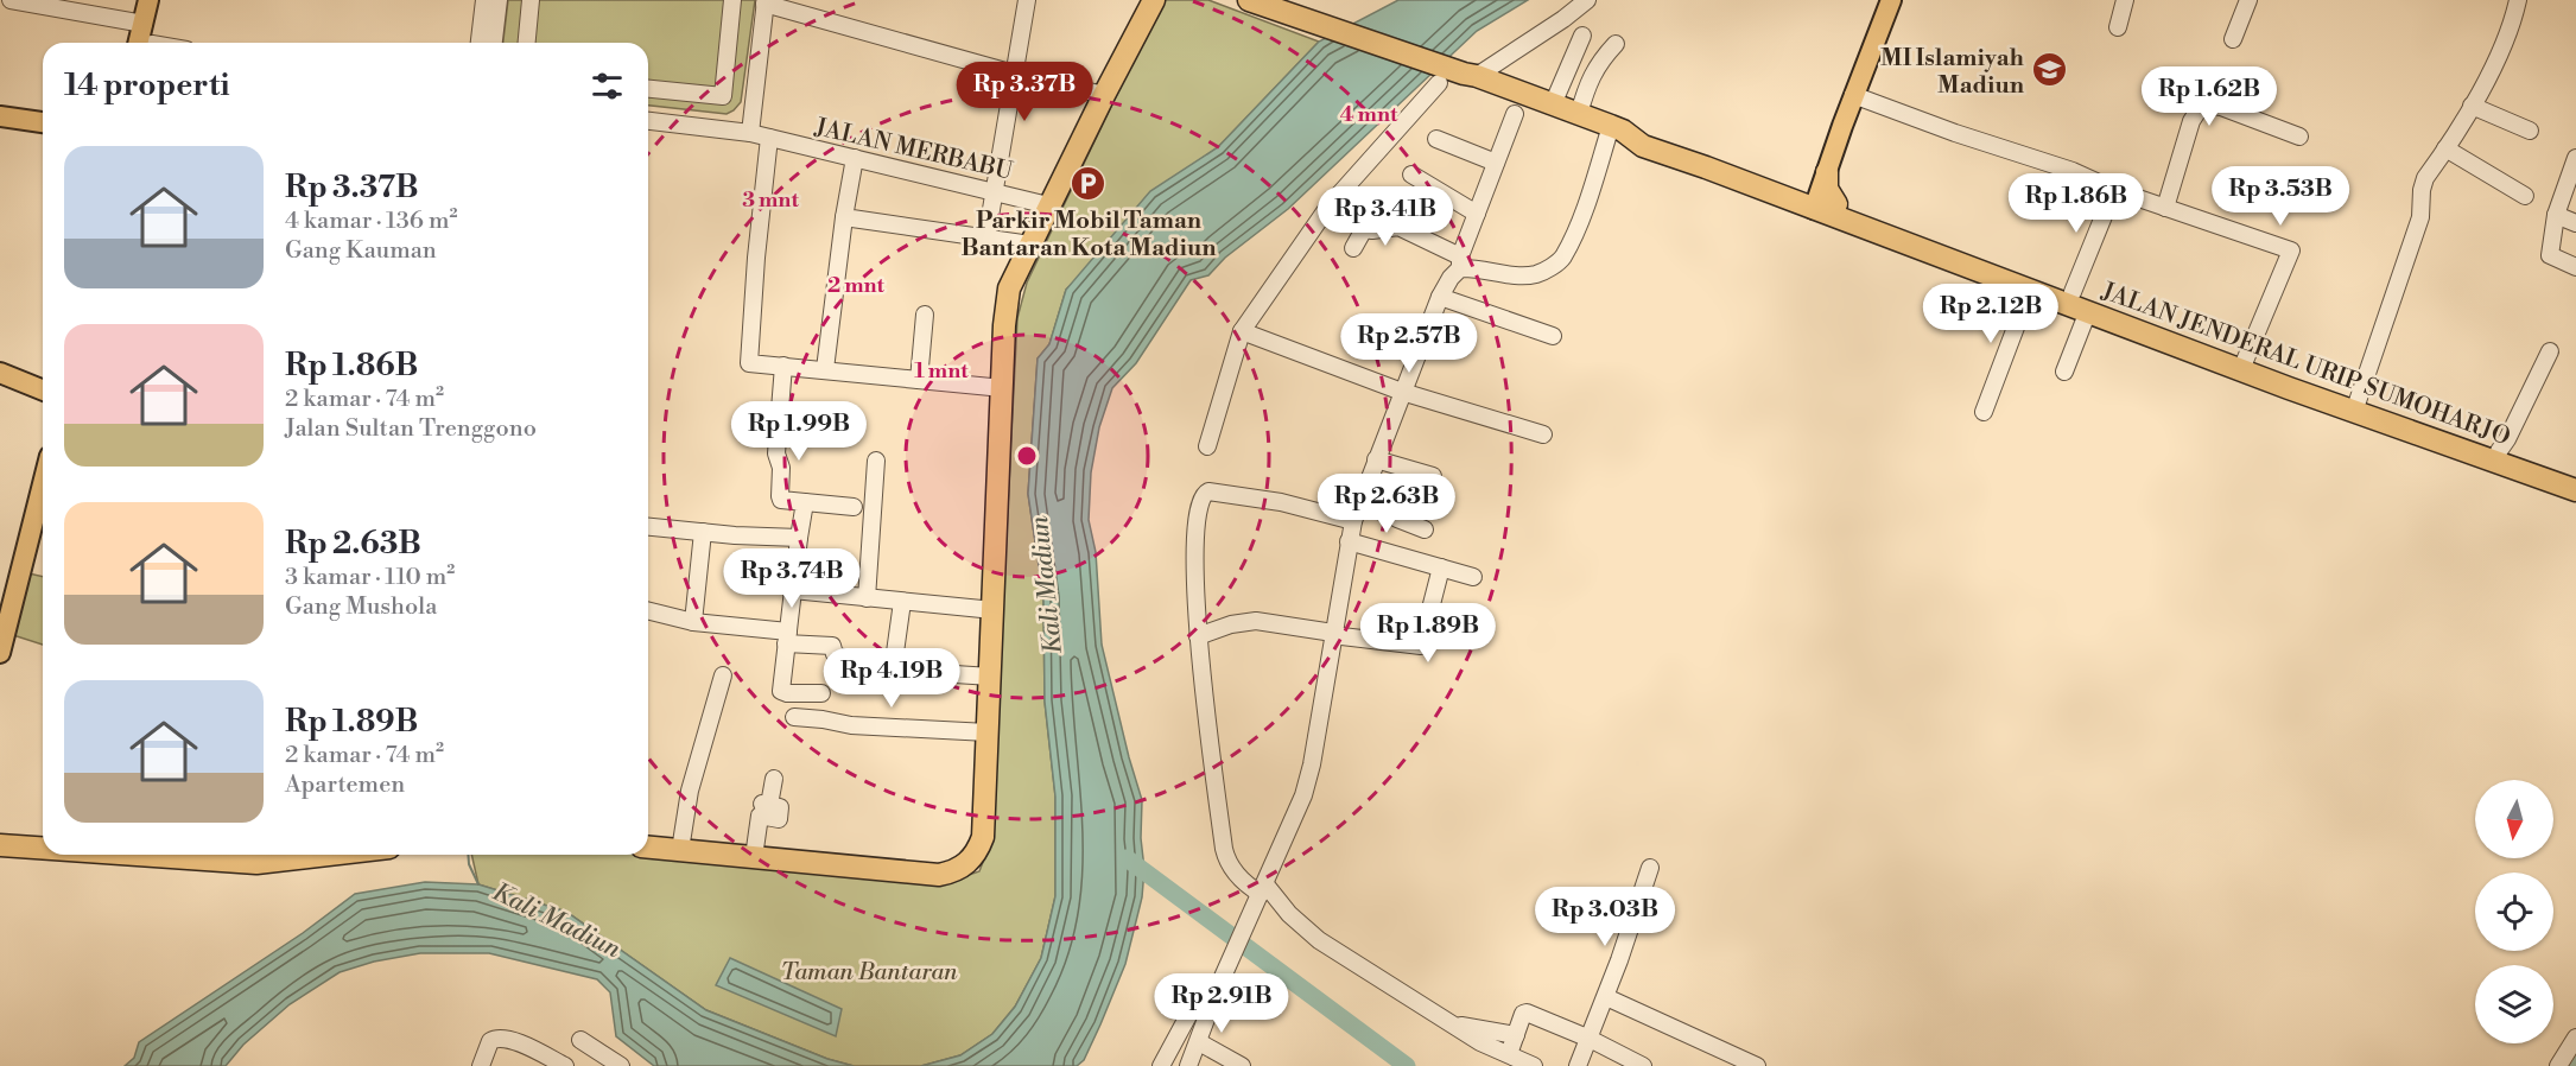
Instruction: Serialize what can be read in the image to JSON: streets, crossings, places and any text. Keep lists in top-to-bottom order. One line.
{"streets":{"highway":["JALAN JENDERAL URIP SUMOHARJO"],"street":["JALAN MERBABU"]},"water":["Kali Madiun"],"parks":["Taman Bantaran"],"places":{"school or university":["MI Islamiyah Madiun"],"parking":["Parkir Mobil Taman Bantaran Kota Madiun"]},"north":"bottom","page":{"heading":"14 properti","price":["Rp 3.37B","Rp 1.62B","Rp 3.53B","Rp 1.86B","Rp 3.41B","Rp 2.12B","Rp 2.57B","Rp 1.99B","Rp 2.63B","Rp 3.74B","Rp 1.89B","Rp 4.19B","Rp 3.03B","Rp 2.91B"],"list":[{"name":"Rp 3.37B","note":"4 kamar · 136 m² · Gang Kauman"},{"name":"Rp 1.86B","note":"2 kamar · 74 m² · Jalan Sultan Trenggono"},{"name":"Rp 2.63B","note":"3 kamar · 110 m² · Gang Mushola"},{"name":"Rp 1.89B","note":"2 kamar · 74 m² · Apartemen"}]},"rings":["4 mnt","3 mnt","2 mnt","1 mnt"]}
